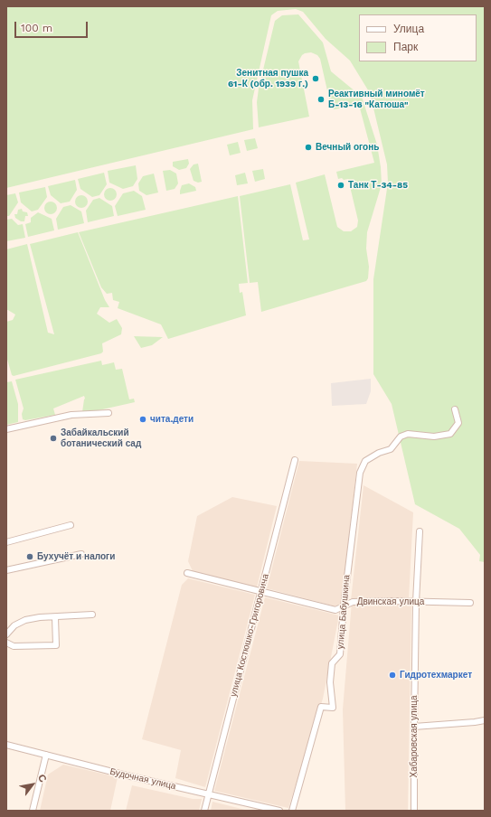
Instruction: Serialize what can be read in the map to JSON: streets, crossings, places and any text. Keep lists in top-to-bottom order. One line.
{"streets":{"street":["Двинская улица","улица Бабушкина","улица Костюшко-Григоровича","Хабаровская улица","Будочная улица"]},"crossings":[["Двинская улица","улица Бабушкина"],["Двинская улица","улица Костюшко-Григоровича"],["Двинская улица","Хабаровская улица"],["улица Костюшко-Григоровича","Будочная улица"]],"places":["Зенитная пушка 61-К (обр. 1939 г.)","Реактивный миномёт Б-13-16 \"Катюша\"","Вечный огонь","Танк Т-34-85","чита.дети","Забайкальский ботанический сад","Бухучёт и налоги","Гидротехмаркет"],"legend":["Улица","Парк"],"scale_bar":"100 m","north":"top right"}
